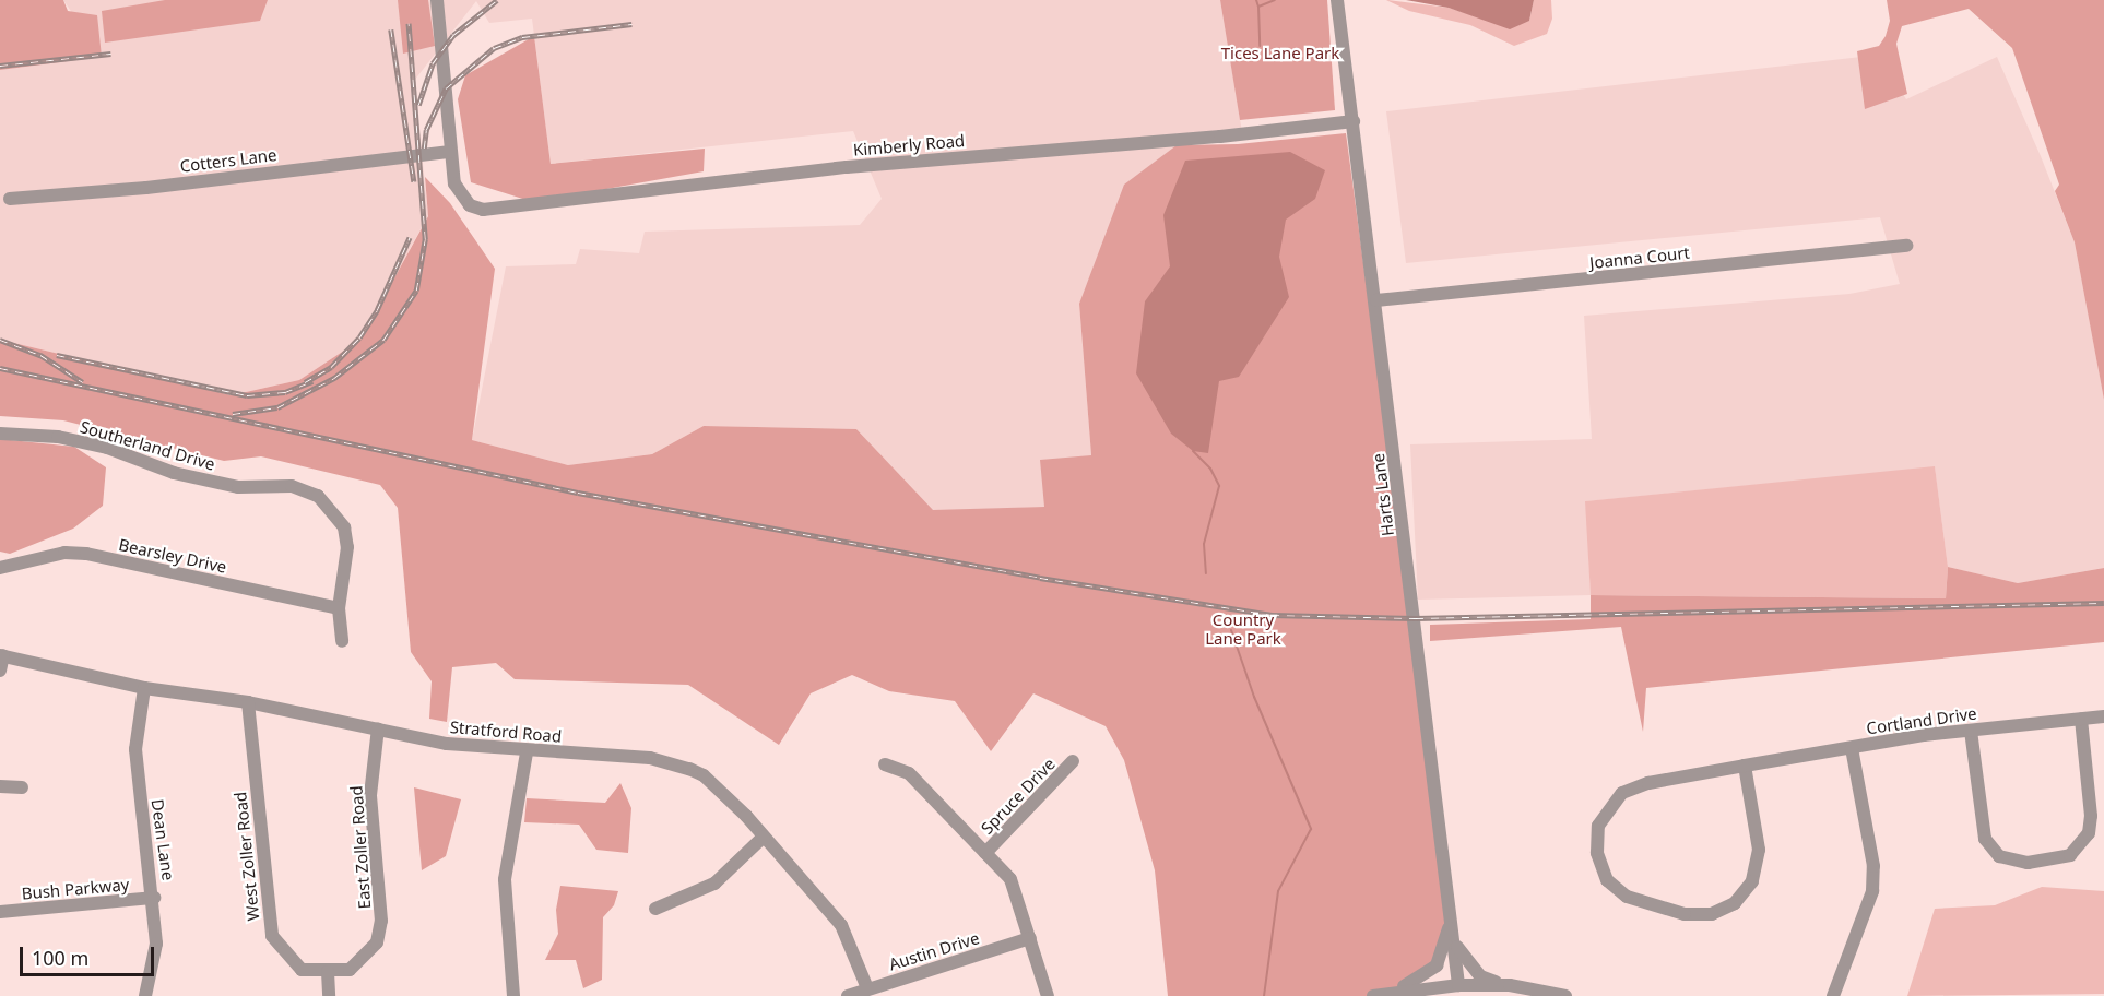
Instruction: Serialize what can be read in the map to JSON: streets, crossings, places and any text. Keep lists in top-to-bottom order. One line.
{"streets":{"street":["Kimberly Road","Cotters Lane","Joanna Court","Southerland Drive","Harts Lane","Bearsley Drive","Cortland Drive","Stratford Road","Spruce Drive","Dean Lane","East Zoller Road","West Zoller Road","Bush Parkway","Austin Drive"]},"crossings":[["Kimberly Road","Cotters Lane"],["Kimberly Road","Harts Lane"],["Joanna Court","Harts Lane"],["Southerland Drive","Bearsley Drive"],["Stratford Road","Dean Lane"],["Stratford Road","East Zoller Road"],["Stratford Road","West Zoller Road"],["Stratford Road","Austin Drive"],["Dean Lane","Bush Parkway"],["East Zoller Road","West Zoller Road"]],"parks":["Tices Lane Park","Country Lane Park"],"scale_bar":"100 m"}
